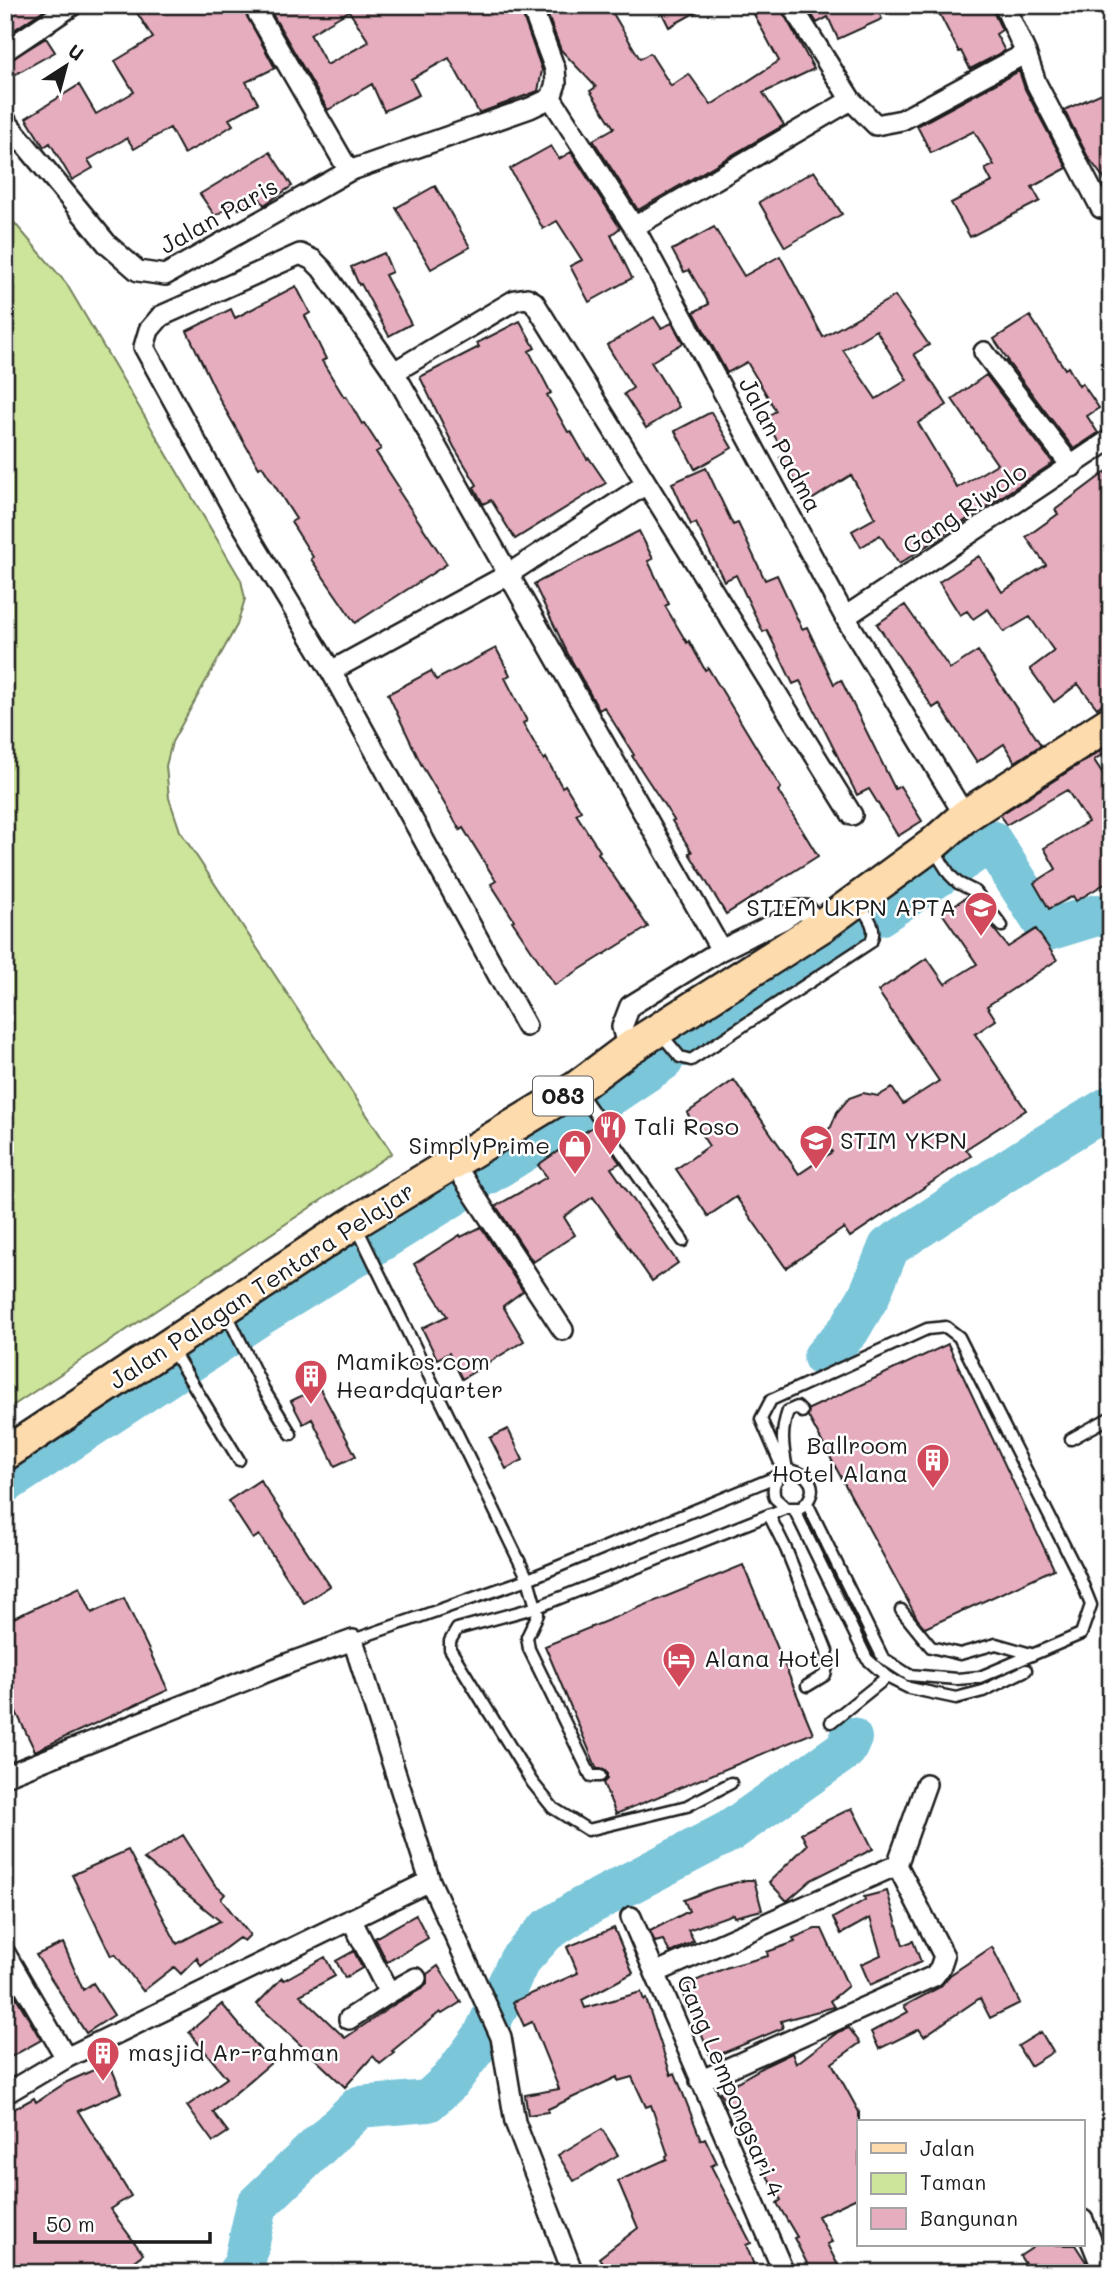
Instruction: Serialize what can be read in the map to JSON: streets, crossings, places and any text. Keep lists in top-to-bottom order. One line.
{"streets":{"main road":["083","Jalan Palagan Tentara Pelajar"],"street":["Jalan Paris","Jalan Padma","Gang Riwolo","Gang Lempongsari 4"]},"crossings":[["Jalan Paris","Jalan Padma"],["Jalan Padma","Gang Riwolo"],["Jalan Padma","Jalan Palagan Tentara Pelajar"]],"places":{"school or university":["STIEM UKPN APTA","STIM YKPN"],"restaurant":["Tali Roso"],"shop":["SimplyPrime"],"building":["Mamikos.com Heardquarter","Ballroom Hotel Alana","masjid Ar-rahman"],"hotel":["Alana Hotel"]},"legend":["Jalan","Taman","Bangunan"],"scale_bar":"50 m","north":"top right"}
